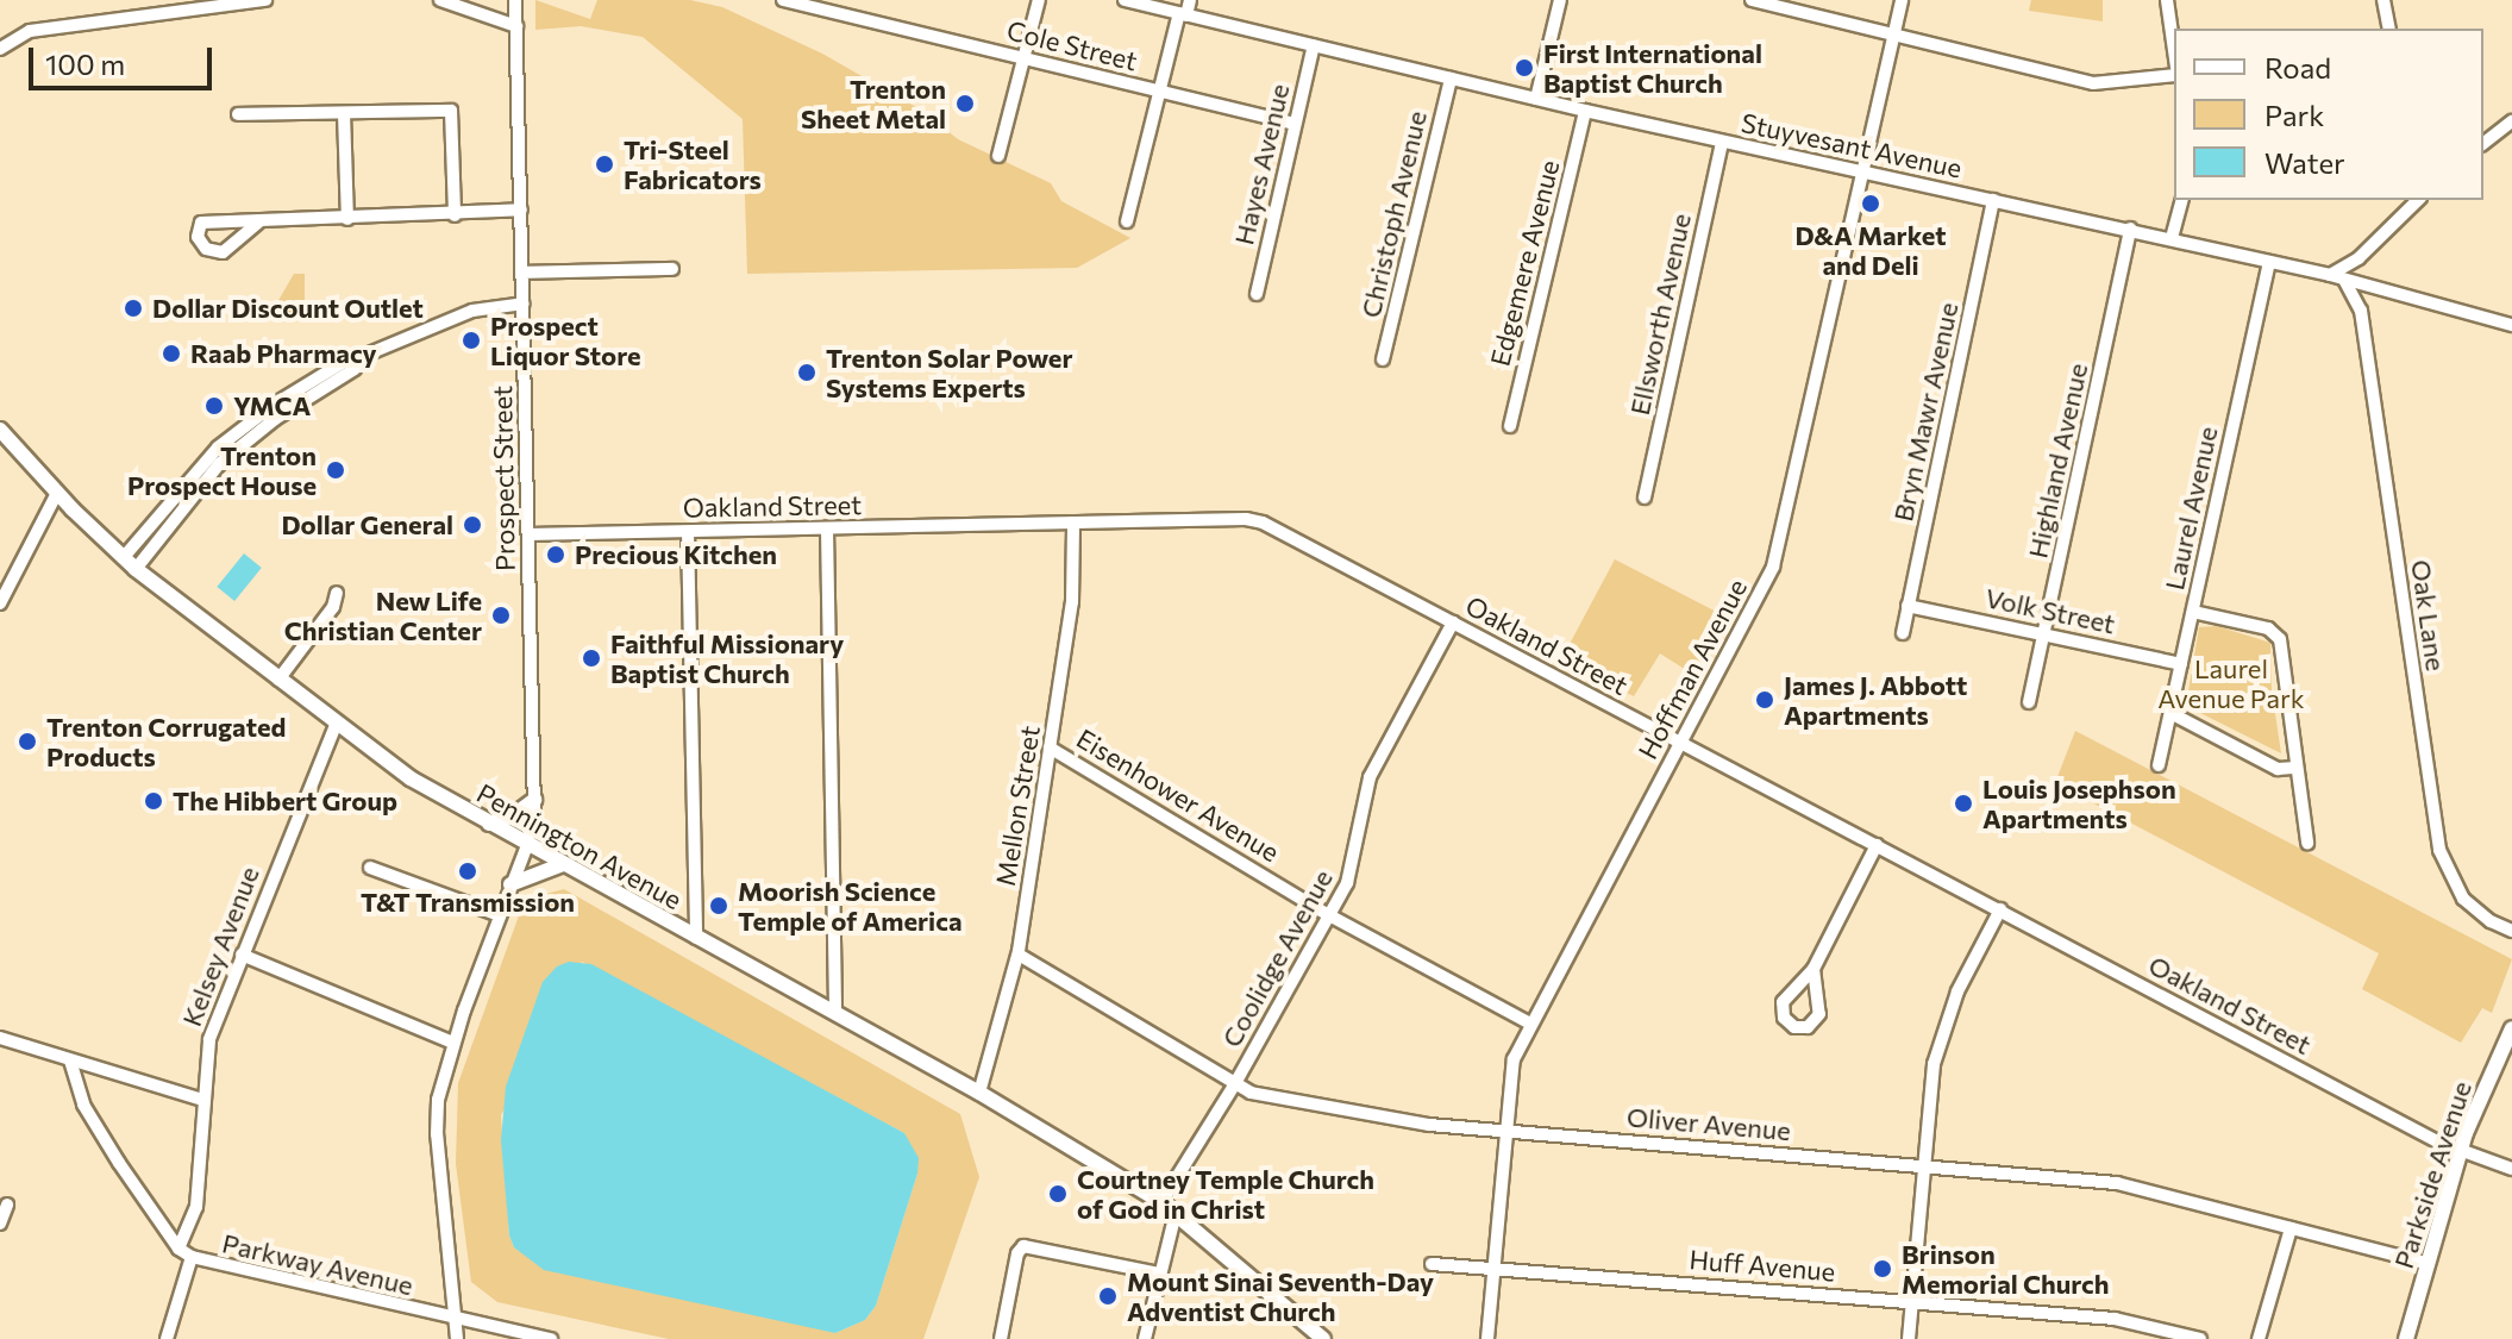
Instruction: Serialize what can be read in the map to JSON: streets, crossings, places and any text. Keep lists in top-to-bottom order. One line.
{"streets":{"main road":["Pennington Avenue","Parkside Avenue"],"street":["Cole Street","Stuyvesant Avenue","Hayes Avenue","Christoph Avenue","Edgemere Avenue","Ellsworth Avenue","Bryn Mawr Avenue","Highland Avenue","Prospect Street","Oakland Street","Laurel Avenue","Volk Street","Oak Lane","Hoffman Avenue","Eisenhower Avenue","Mellon Street","Kelsey Avenue","Coolidge Avenue","Oliver Avenue","Parkway Avenue","Huff Avenue"]},"crossings":[["Cole Street","Hayes Avenue"],["Stuyvesant Avenue","Hayes Avenue"],["Stuyvesant Avenue","Christoph Avenue"],["Stuyvesant Avenue","Edgemere Avenue"],["Stuyvesant Avenue","Ellsworth Avenue"],["Stuyvesant Avenue","Bryn Mawr Avenue"],["Stuyvesant Avenue","Highland Avenue"],["Stuyvesant Avenue","Laurel Avenue"],["Stuyvesant Avenue","Oak Lane"],["Stuyvesant Avenue","Hoffman Avenue"],["Bryn Mawr Avenue","Volk Street"],["Highland Avenue","Volk Street"],["Prospect Street","Oakland Street"],["Prospect Street","Pennington Avenue"],["Prospect Street","Parkway Avenue"],["Oakland Street","Hoffman Avenue"],["Oakland Street","Mellon Street"],["Oakland Street","Coolidge Avenue"],["Oakland Street","Parkside Avenue"],["Laurel Avenue","Volk Street"],["Hoffman Avenue","Eisenhower Avenue"],["Hoffman Avenue","Oliver Avenue"],["Hoffman Avenue","Huff Avenue"],["Eisenhower Avenue","Mellon Street"],["Eisenhower Avenue","Coolidge Avenue"],["Mellon Street","Pennington Avenue"],["Mellon Street","Oliver Avenue"],["Pennington Avenue","Kelsey Avenue"],["Pennington Avenue","Coolidge Avenue"],["Kelsey Avenue","Parkway Avenue"],["Coolidge Avenue","Oliver Avenue"],["Oliver Avenue","Parkside Avenue"]],"parks":["Laurel Avenue Park"],"places":["First International Baptist Church","Trenton Sheet Metal","Tri-Steel Fabricators","D&A Market and Deli","Dollar Discount Outlet","Prospect Liquor Store","Raab Pharmacy","Trenton Solar Power Systems Experts","YMCA","Trenton Prospect House","Dollar General","Precious Kitchen","New Life Christian Center","Faithful Missionary Baptist Church","James J. Abbott Apartments","Trenton Corrugated Products","The Hibbert Group","Louis Josephson Apartments","T&T Transmission","Moorish Science Temple of America","Courtney Temple Church of God in Christ","Brinson Memorial Church","Mount Sinai Seventh-Day Adventist Church"],"legend":["Road","Park","Water"],"scale_bar":"100 m"}
